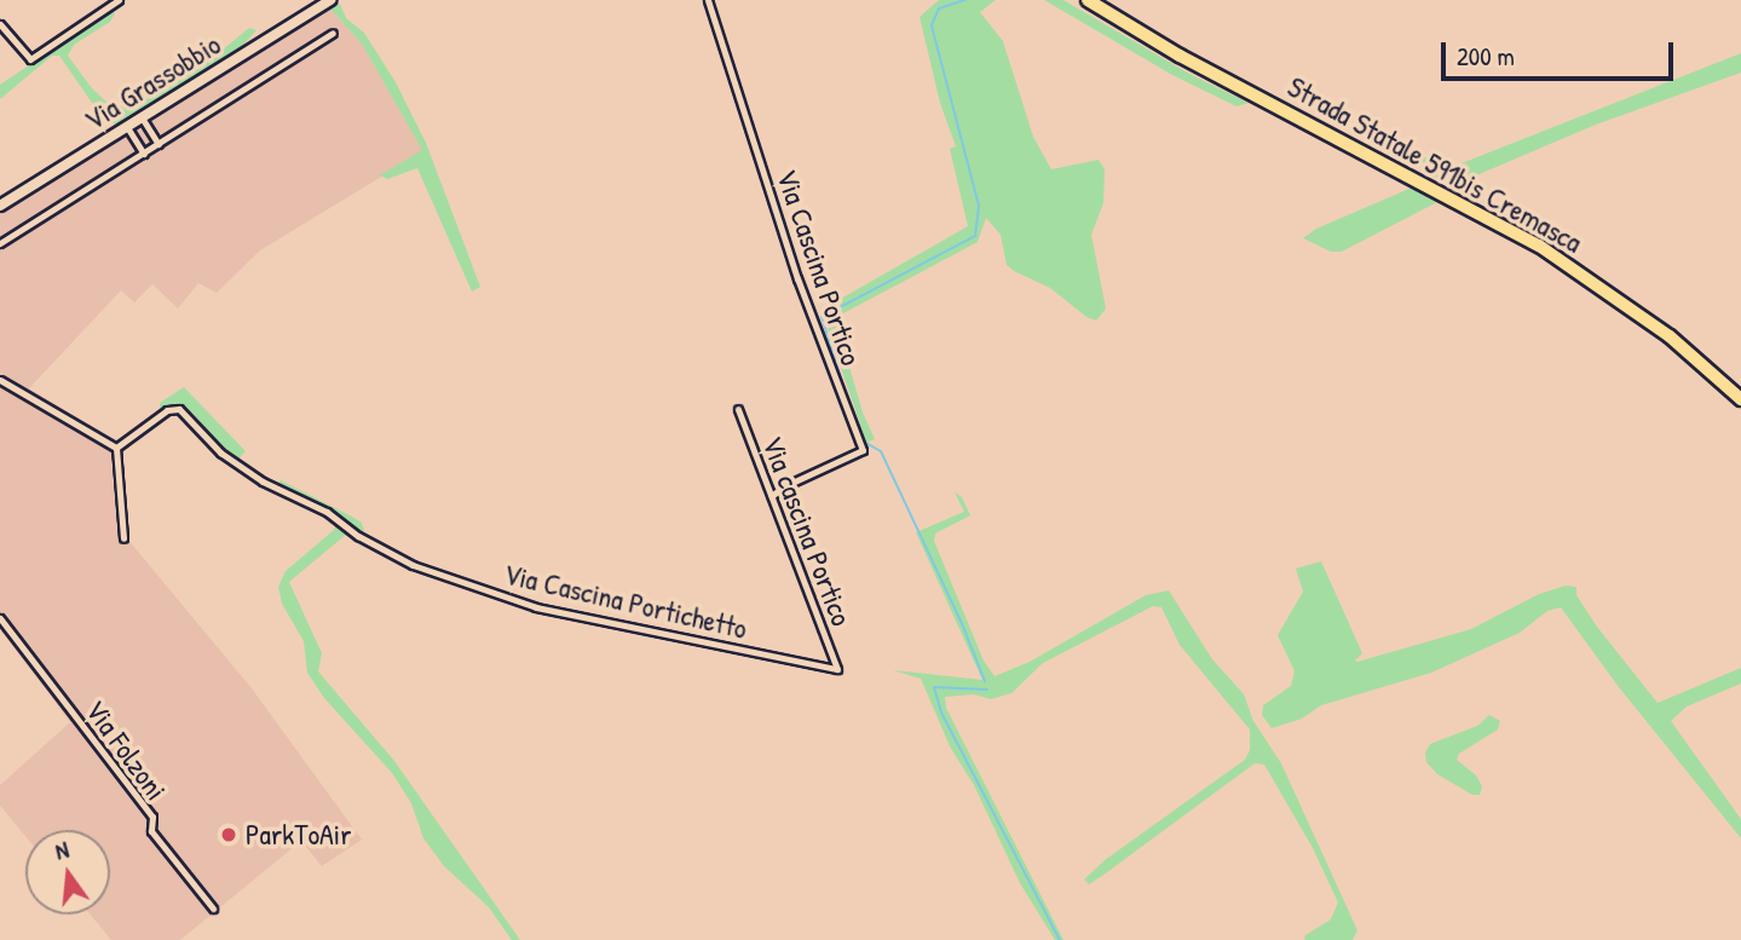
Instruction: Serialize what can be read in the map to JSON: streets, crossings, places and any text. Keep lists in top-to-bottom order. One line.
{"streets":{"highway":["Strada Statale 591bis Cremasca"],"street":["Via Grassobbio","Via Cascina Portico","Via cascina Portico","Via Cascina Portichetto","Via Folzoni"]},"crossings":[["Via Cascina Portico","Via cascina Portico"],["Via cascina Portico","Via Cascina Portichetto"]],"places":["ParkToAir"],"scale_bar":"200 m","north":"top"}
